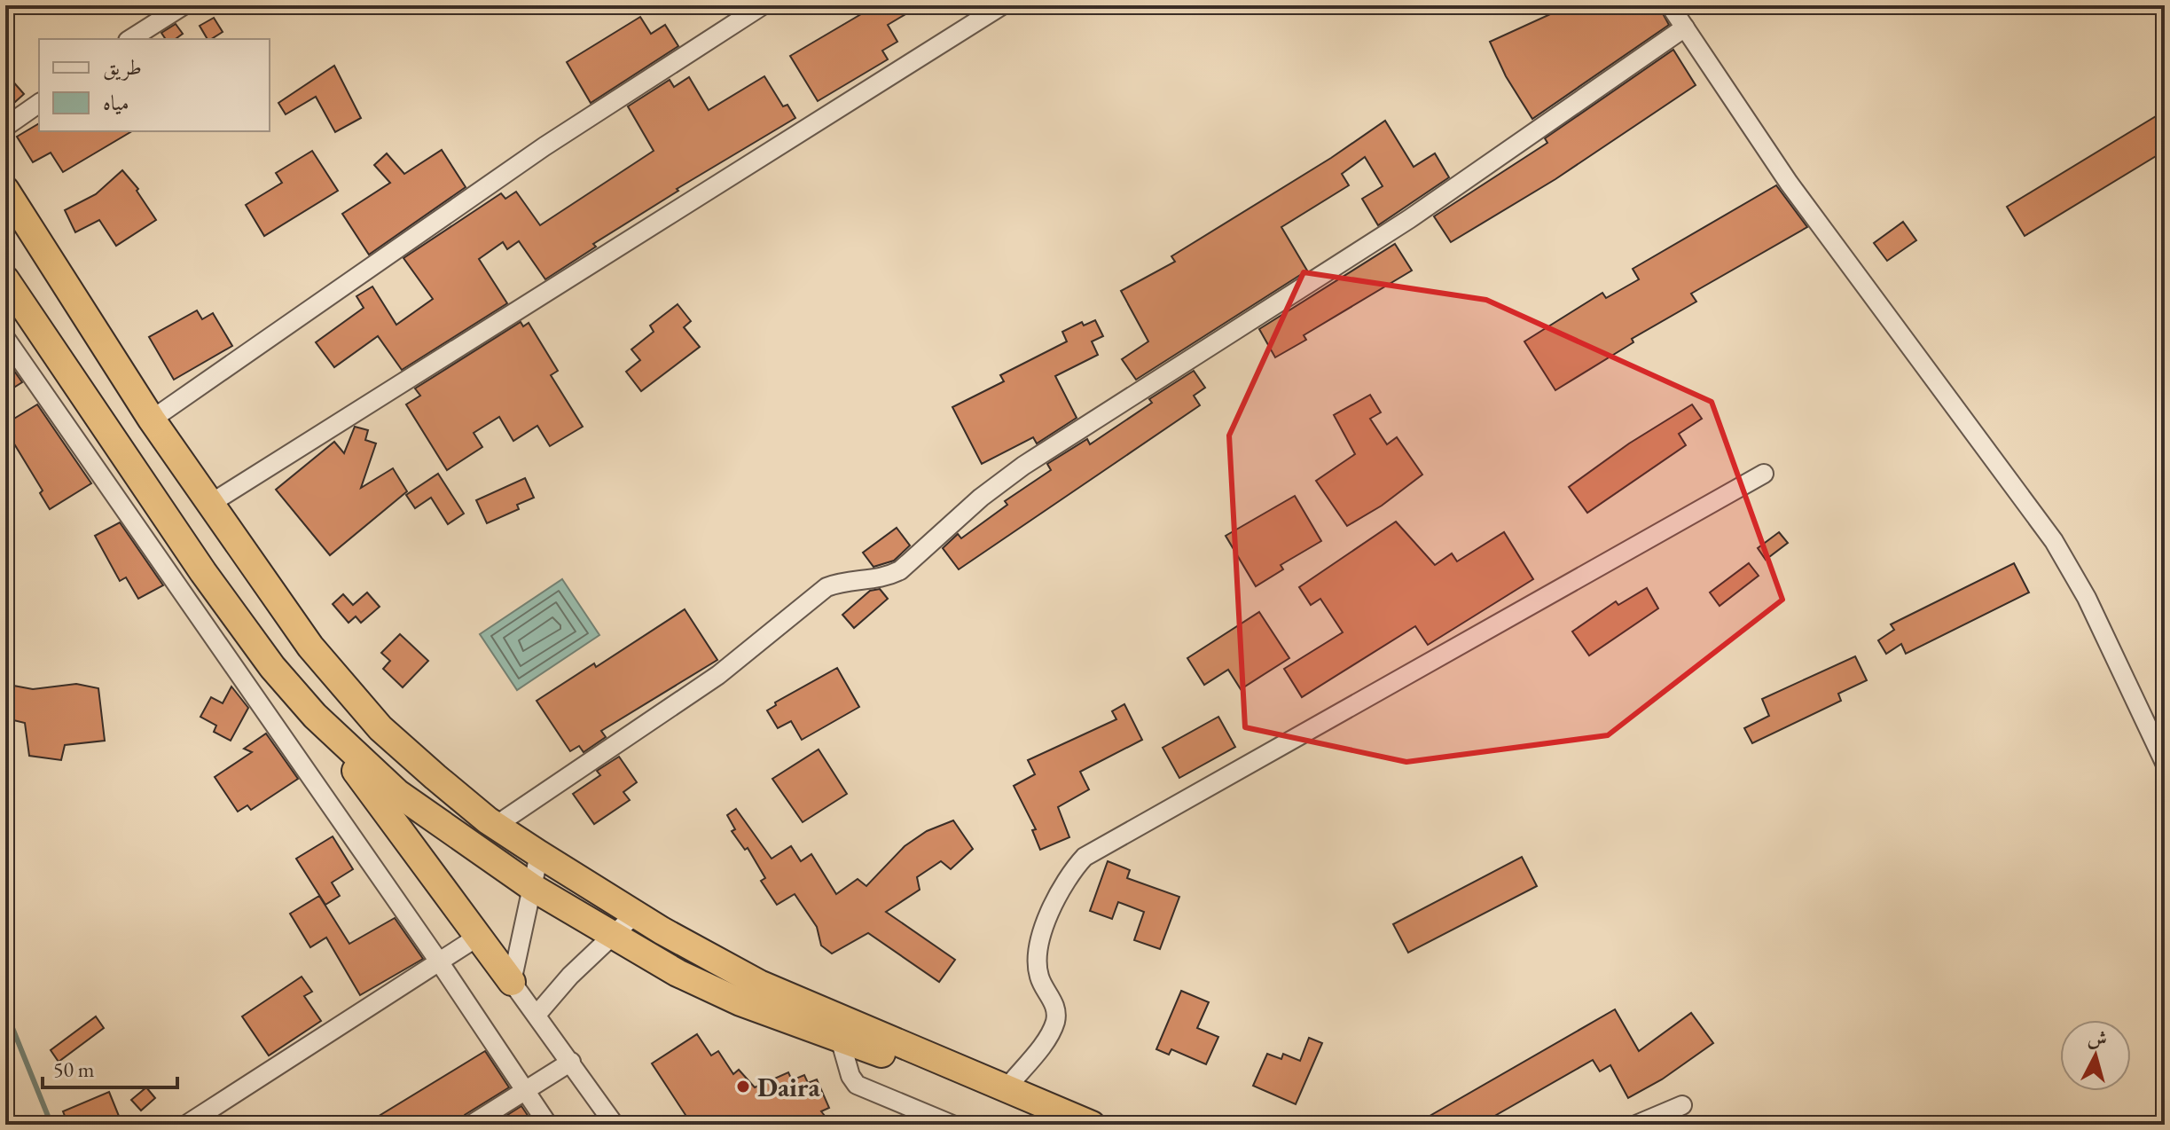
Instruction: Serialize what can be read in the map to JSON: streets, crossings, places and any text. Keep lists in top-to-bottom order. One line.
{"places":["Daira"],"legend":["طريق","مياه"],"scale_bar":"50 m","north":"top"}
